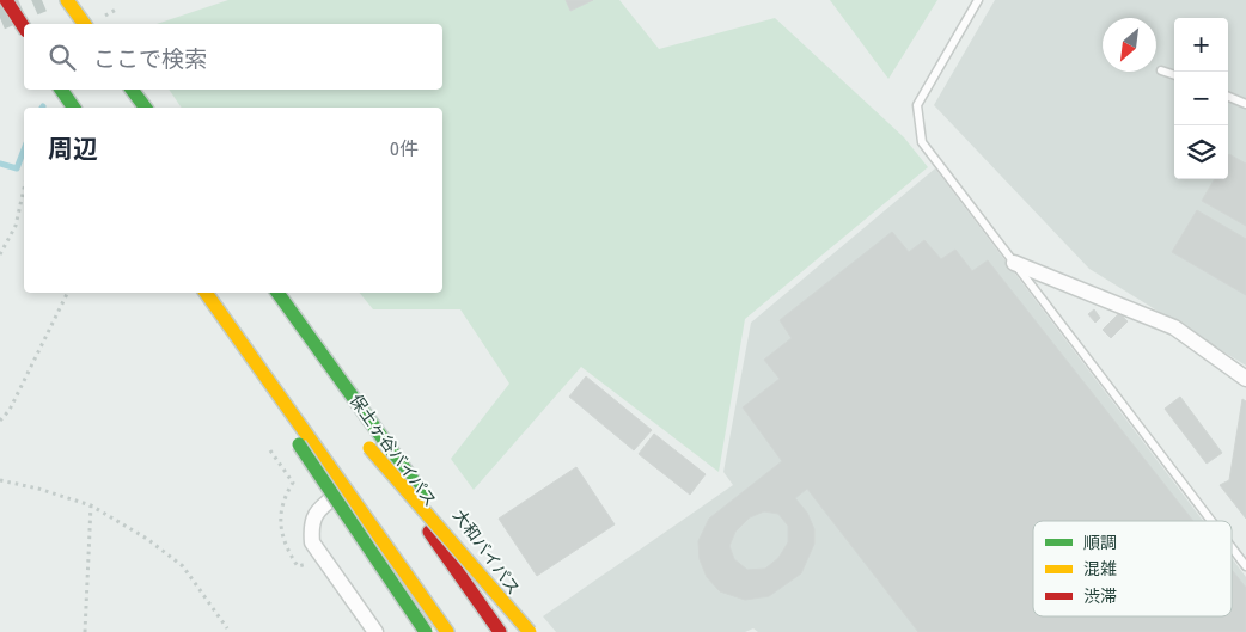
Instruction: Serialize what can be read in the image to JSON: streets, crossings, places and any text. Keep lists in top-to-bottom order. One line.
{"streets":{"highway":["保土ヶ谷バイパス","大和バイパス"]},"legend":["順調","混雑","渋滞"],"north":"bottom left","page":{"map_buttons":["+","−"],"search":"ここで検索","heading":["周辺","0件"]}}
